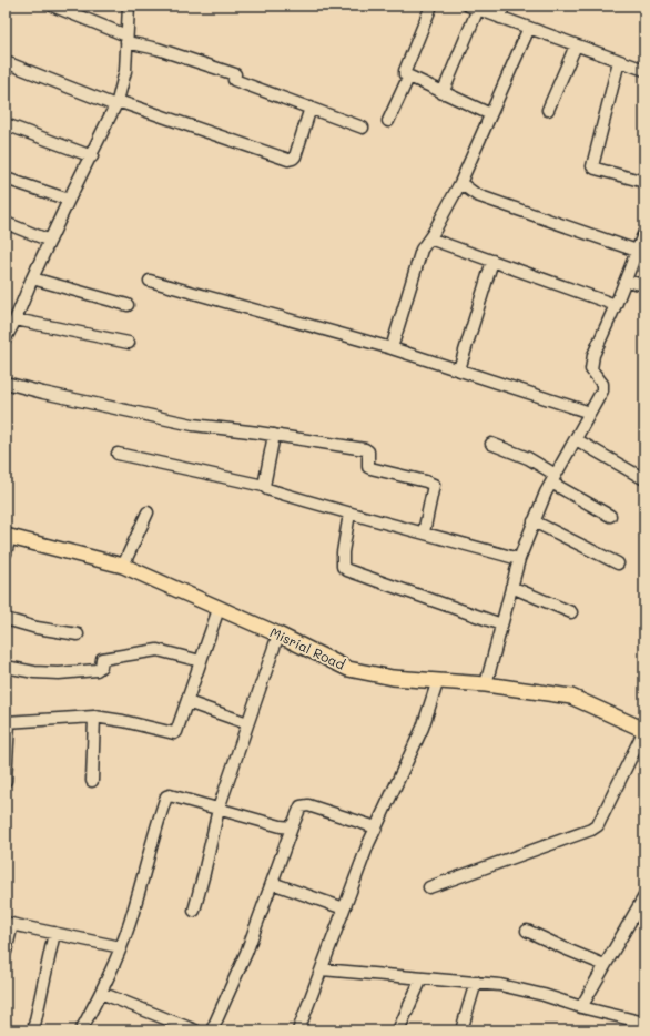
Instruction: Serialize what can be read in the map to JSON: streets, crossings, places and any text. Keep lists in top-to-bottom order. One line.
{"streets":{"main road":["Misrial Road"]}}
